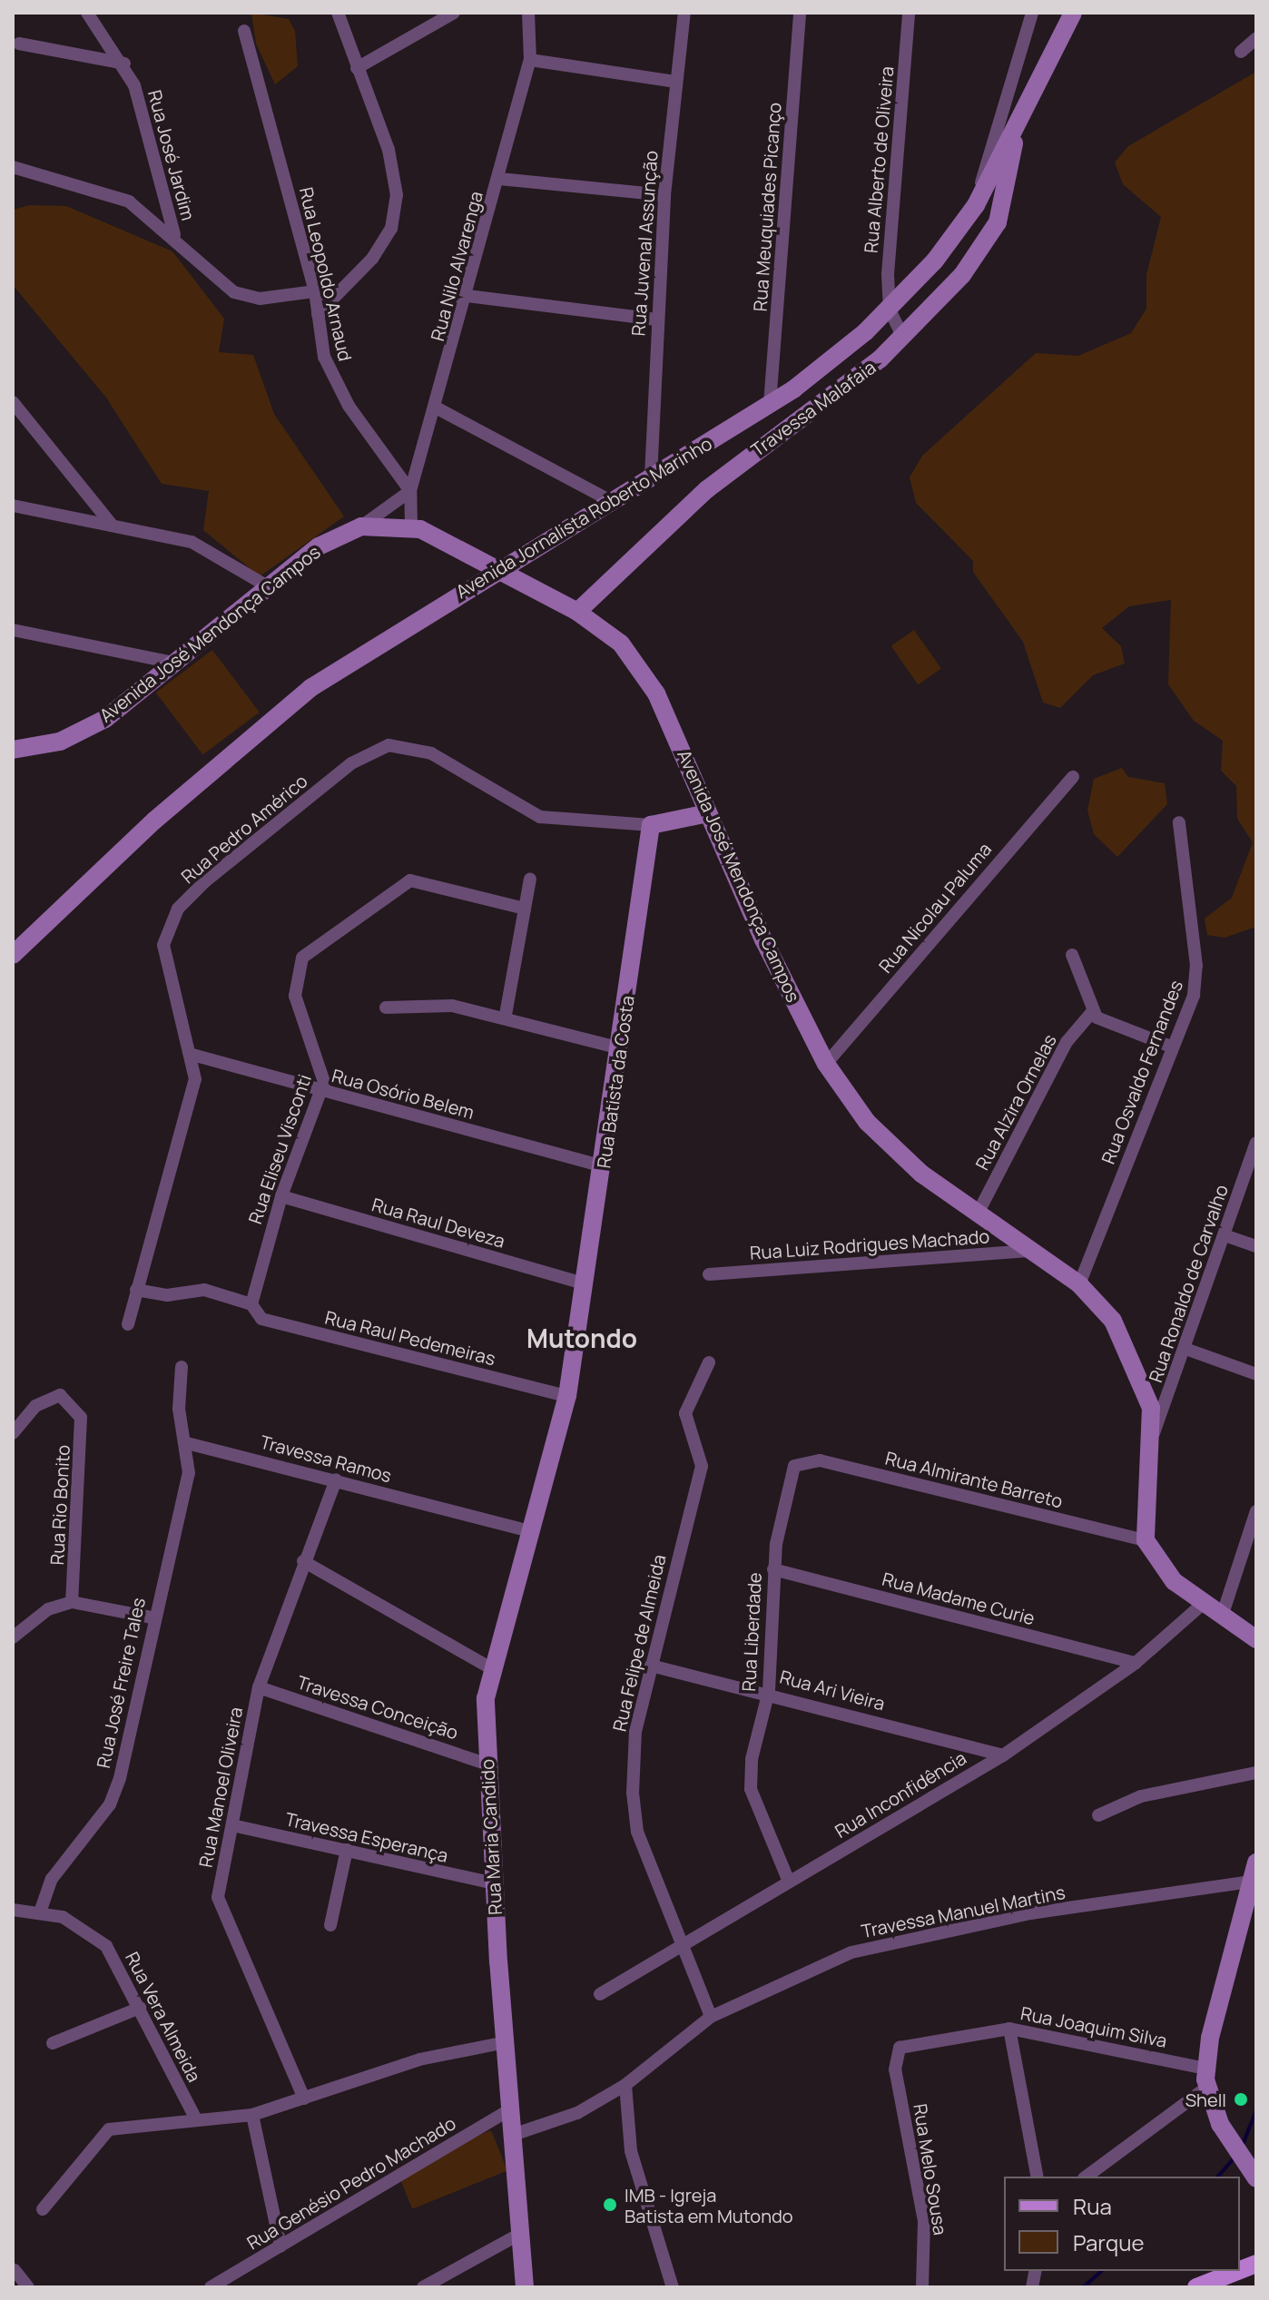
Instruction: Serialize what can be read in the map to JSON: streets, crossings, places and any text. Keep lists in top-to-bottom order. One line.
{"streets":{"main road":["Travessa Malafaia","Avenida Jornalista Roberto Marinho","Avenida José Mendonça Campos","Rua Batista da Costa","Rua Maria Candido"],"street":["Rua José Jardim","Rua Alberto de Oliveira","Rua Meuquiades Picanço","Rua Juvenal Assunção","Rua Nilo Alvarenga","Rua Leopoldo Arnaud","Rua Pedro Américo","Rua Nicolau Paluma","Rua Osvaldo Fernandes","Rua Osório Belem","Rua Alzira Ornelas","Rua Eliseu Visconti","Rua Raul Deveza","Rua Luiz Rodrigues Machado","Rua Ronaldo de Carvalho","Rua Raul Pedemeiras","Travessa Ramos","Rua Almirante Barreto","Rua Rio Bonito","Rua Madame Curie","Rua Liberdade","Rua Felipe de Almeida","Rua José Freire Tales","Rua Ari Vieira","Travessa Conceição","Rua Manoel Oliveira","Rua Inconfidência","Travessa Esperança","Travessa Manuel Martins","Rua Vera Almeida","Rua Joaquim Silva","Rua Melo Sousa","Rua Genésio Pedro Machado"]},"crossings":[["Rua Alberto de Oliveira","Avenida Jornalista Roberto Marinho"],["Rua Meuquiades Picanço","Avenida Jornalista Roberto Marinho"],["Rua Juvenal Assunção","Avenida Jornalista Roberto Marinho"],["Rua Nilo Alvarenga","Rua Leopoldo Arnaud"],["Rua Nilo Alvarenga","Avenida José Mendonça Campos"],["Travessa Malafaia","Avenida Jornalista Roberto Marinho"],["Travessa Malafaia","Avenida José Mendonça Campos"],["Avenida Jornalista Roberto Marinho","Avenida José Mendonça Campos"],["Avenida José Mendonça Campos","Rua Nicolau Paluma"],["Avenida José Mendonça Campos","Rua Osvaldo Fernandes"],["Avenida José Mendonça Campos","Rua Alzira Ornelas"],["Avenida José Mendonça Campos","Rua Luiz Rodrigues Machado"],["Avenida José Mendonça Campos","Rua Ronaldo de Carvalho"],["Avenida José Mendonça Campos","Rua Almirante Barreto"],["Avenida José Mendonça Campos","Rua Inconfidência"],["Rua Pedro Américo","Rua Batista da Costa"],["Rua Pedro Américo","Rua Osório Belem"],["Rua Pedro Américo","Rua Raul Pedemeiras"],["Rua Batista da Costa","Rua Osório Belem"],["Rua Batista da Costa","Rua Raul Deveza"],["Rua Batista da Costa","Rua Raul Pedemeiras"],["Rua Batista da Costa","Rua Maria Candido"],["Rua Osório Belem","Rua Eliseu Visconti"],["Rua Eliseu Visconti","Rua Raul Deveza"],["Rua Eliseu Visconti","Rua Raul Pedemeiras"],["Rua Raul Pedemeiras","Rua Maria Candido"],["Travessa Ramos","Rua José Freire Tales"],["Travessa Ramos","Rua Manoel Oliveira"],["Travessa Ramos","Rua Maria Candido"],["Rua Almirante Barreto","Rua Liberdade"],["Rua Madame Curie","Rua Liberdade"],["Rua Madame Curie","Rua Inconfidência"],["Rua Liberdade","Rua Ari Vieira"],["Rua Liberdade","Rua Inconfidência"],["Rua Felipe de Almeida","Rua Ari Vieira"],["Rua Felipe de Almeida","Rua Inconfidência"],["Rua Felipe de Almeida","Travessa Manuel Martins"],["Rua José Freire Tales","Rua Vera Almeida"],["Rua Ari Vieira","Rua Inconfidência"],["Travessa Conceição","Rua Manoel Oliveira"],["Travessa Conceição","Rua Maria Candido"],["Rua Manoel Oliveira","Travessa Esperança"],["Travessa Esperança","Rua Maria Candido"],["Rua Maria Candido","Travessa Manuel Martins"],["Rua Maria Candido","Rua Genésio Pedro Machado"],["Rua Joaquim Silva","Rua Melo Sousa"]],"districts":["Mutondo"],"places":["Shell","IMB - Igreja Batista em Mutondo"],"legend":["Rua","Parque"]}
